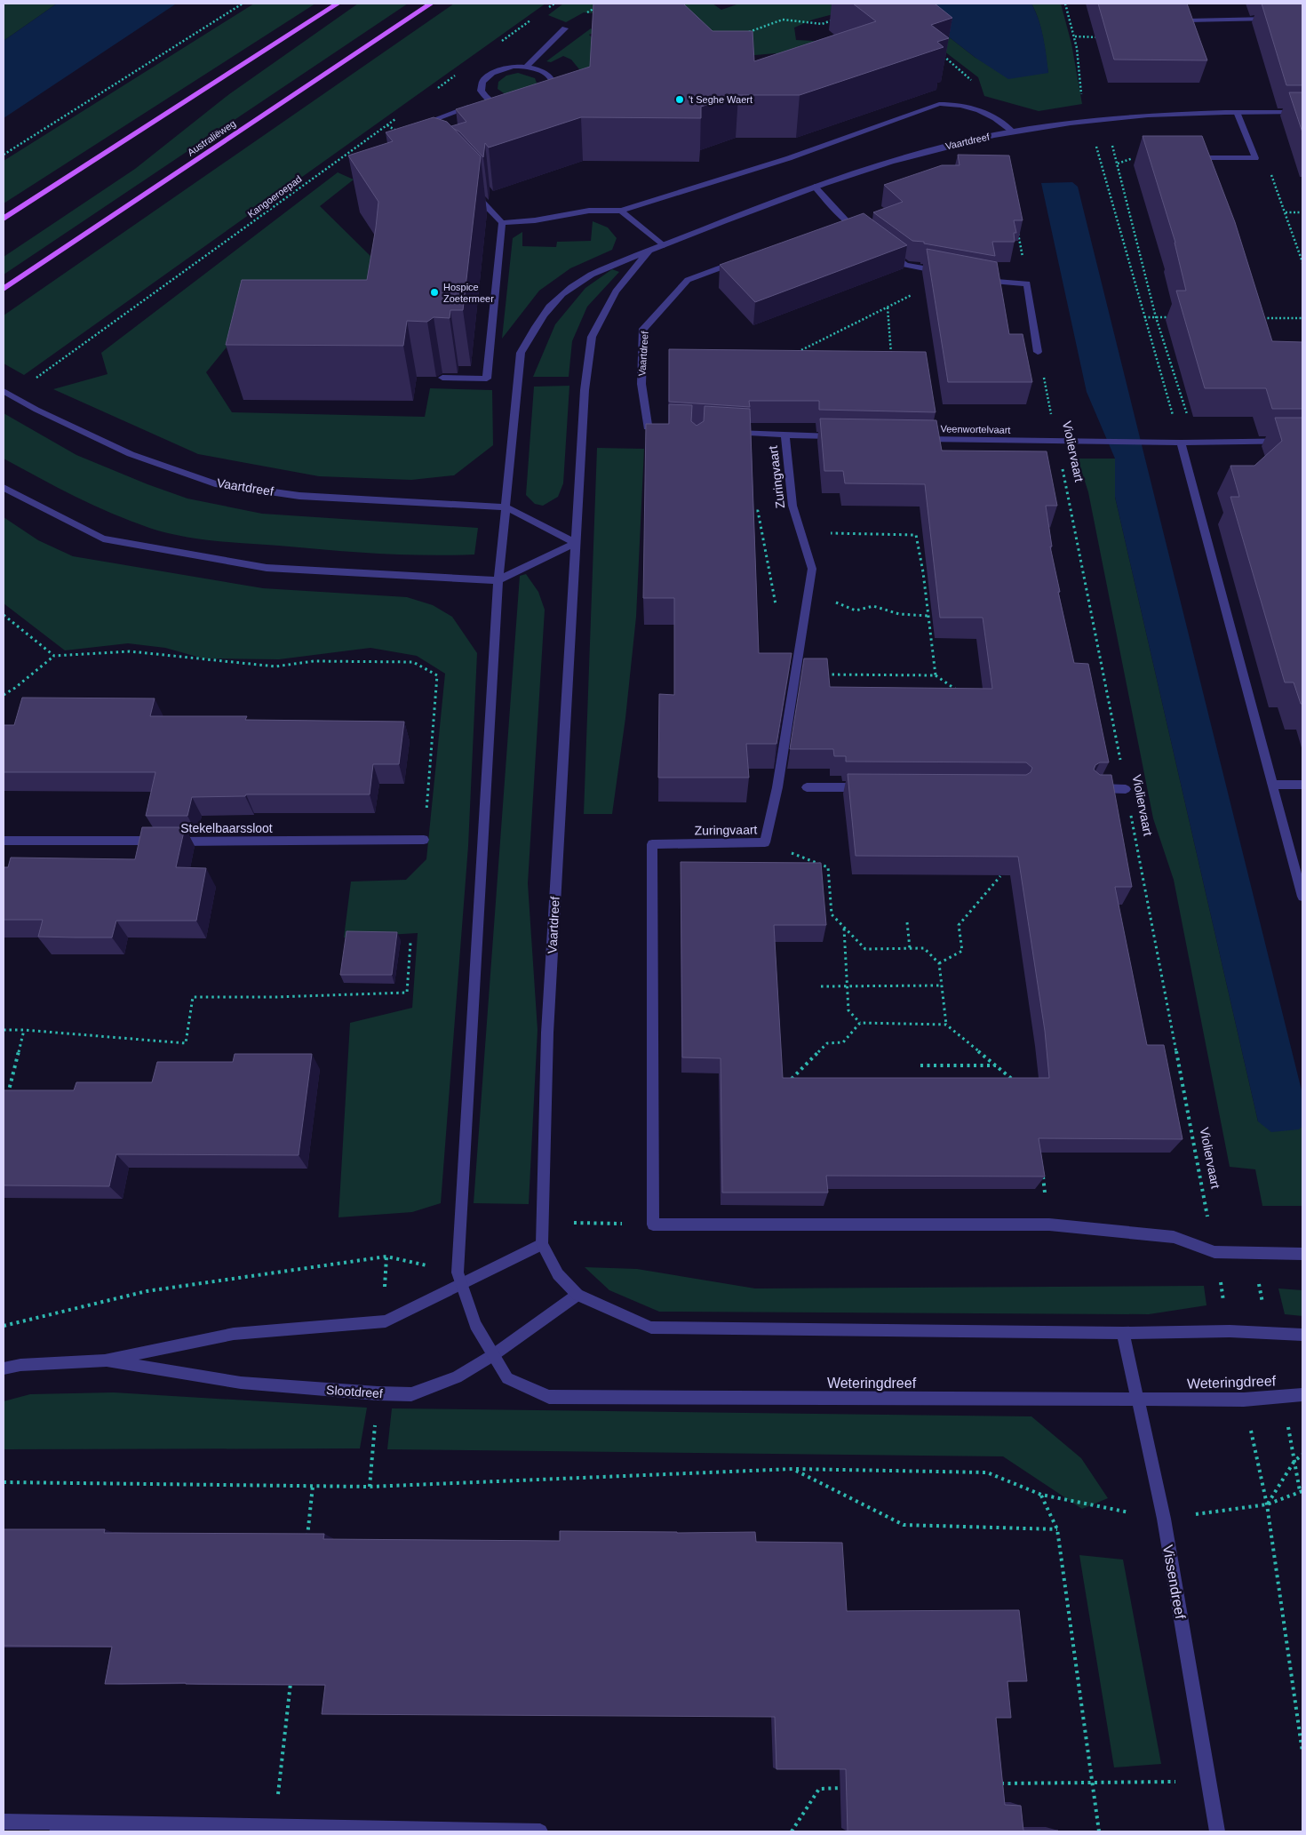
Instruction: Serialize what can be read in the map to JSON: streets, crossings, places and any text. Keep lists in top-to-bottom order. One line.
{"streets":{"main road":["Australiëweg"],"street":["Vaartdreef","Veenwortelvaart","Zuringvaart","Stekelbaarssloot","Weteringdreef","Slootdreef","Vissendreef"],"path":["Kangoeroepad","Violiervaart"]},"crossings":[["Vaartdreef","Weteringdreef"],["Vaartdreef","Slootdreef"],["Veenwortelvaart","Violiervaart"],["Weteringdreef","Slootdreef"],["Weteringdreef","Vissendreef"]],"places":["'t Seghe Waert","Hospice Zoetermeer"]}
